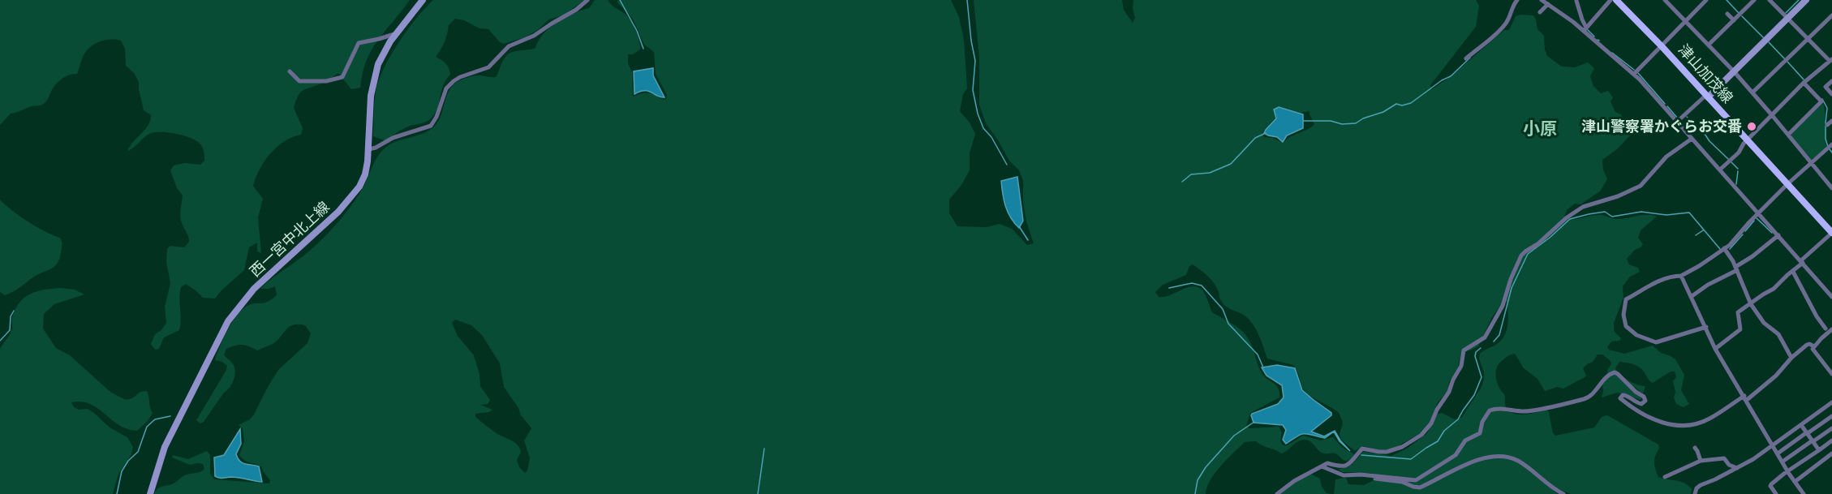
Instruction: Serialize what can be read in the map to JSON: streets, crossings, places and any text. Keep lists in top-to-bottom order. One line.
{"streets":{"main road":["津山加茂線","西一宮中北上線"]},"districts":["小原"],"places":["津山警察署かぐらお交番"]}
